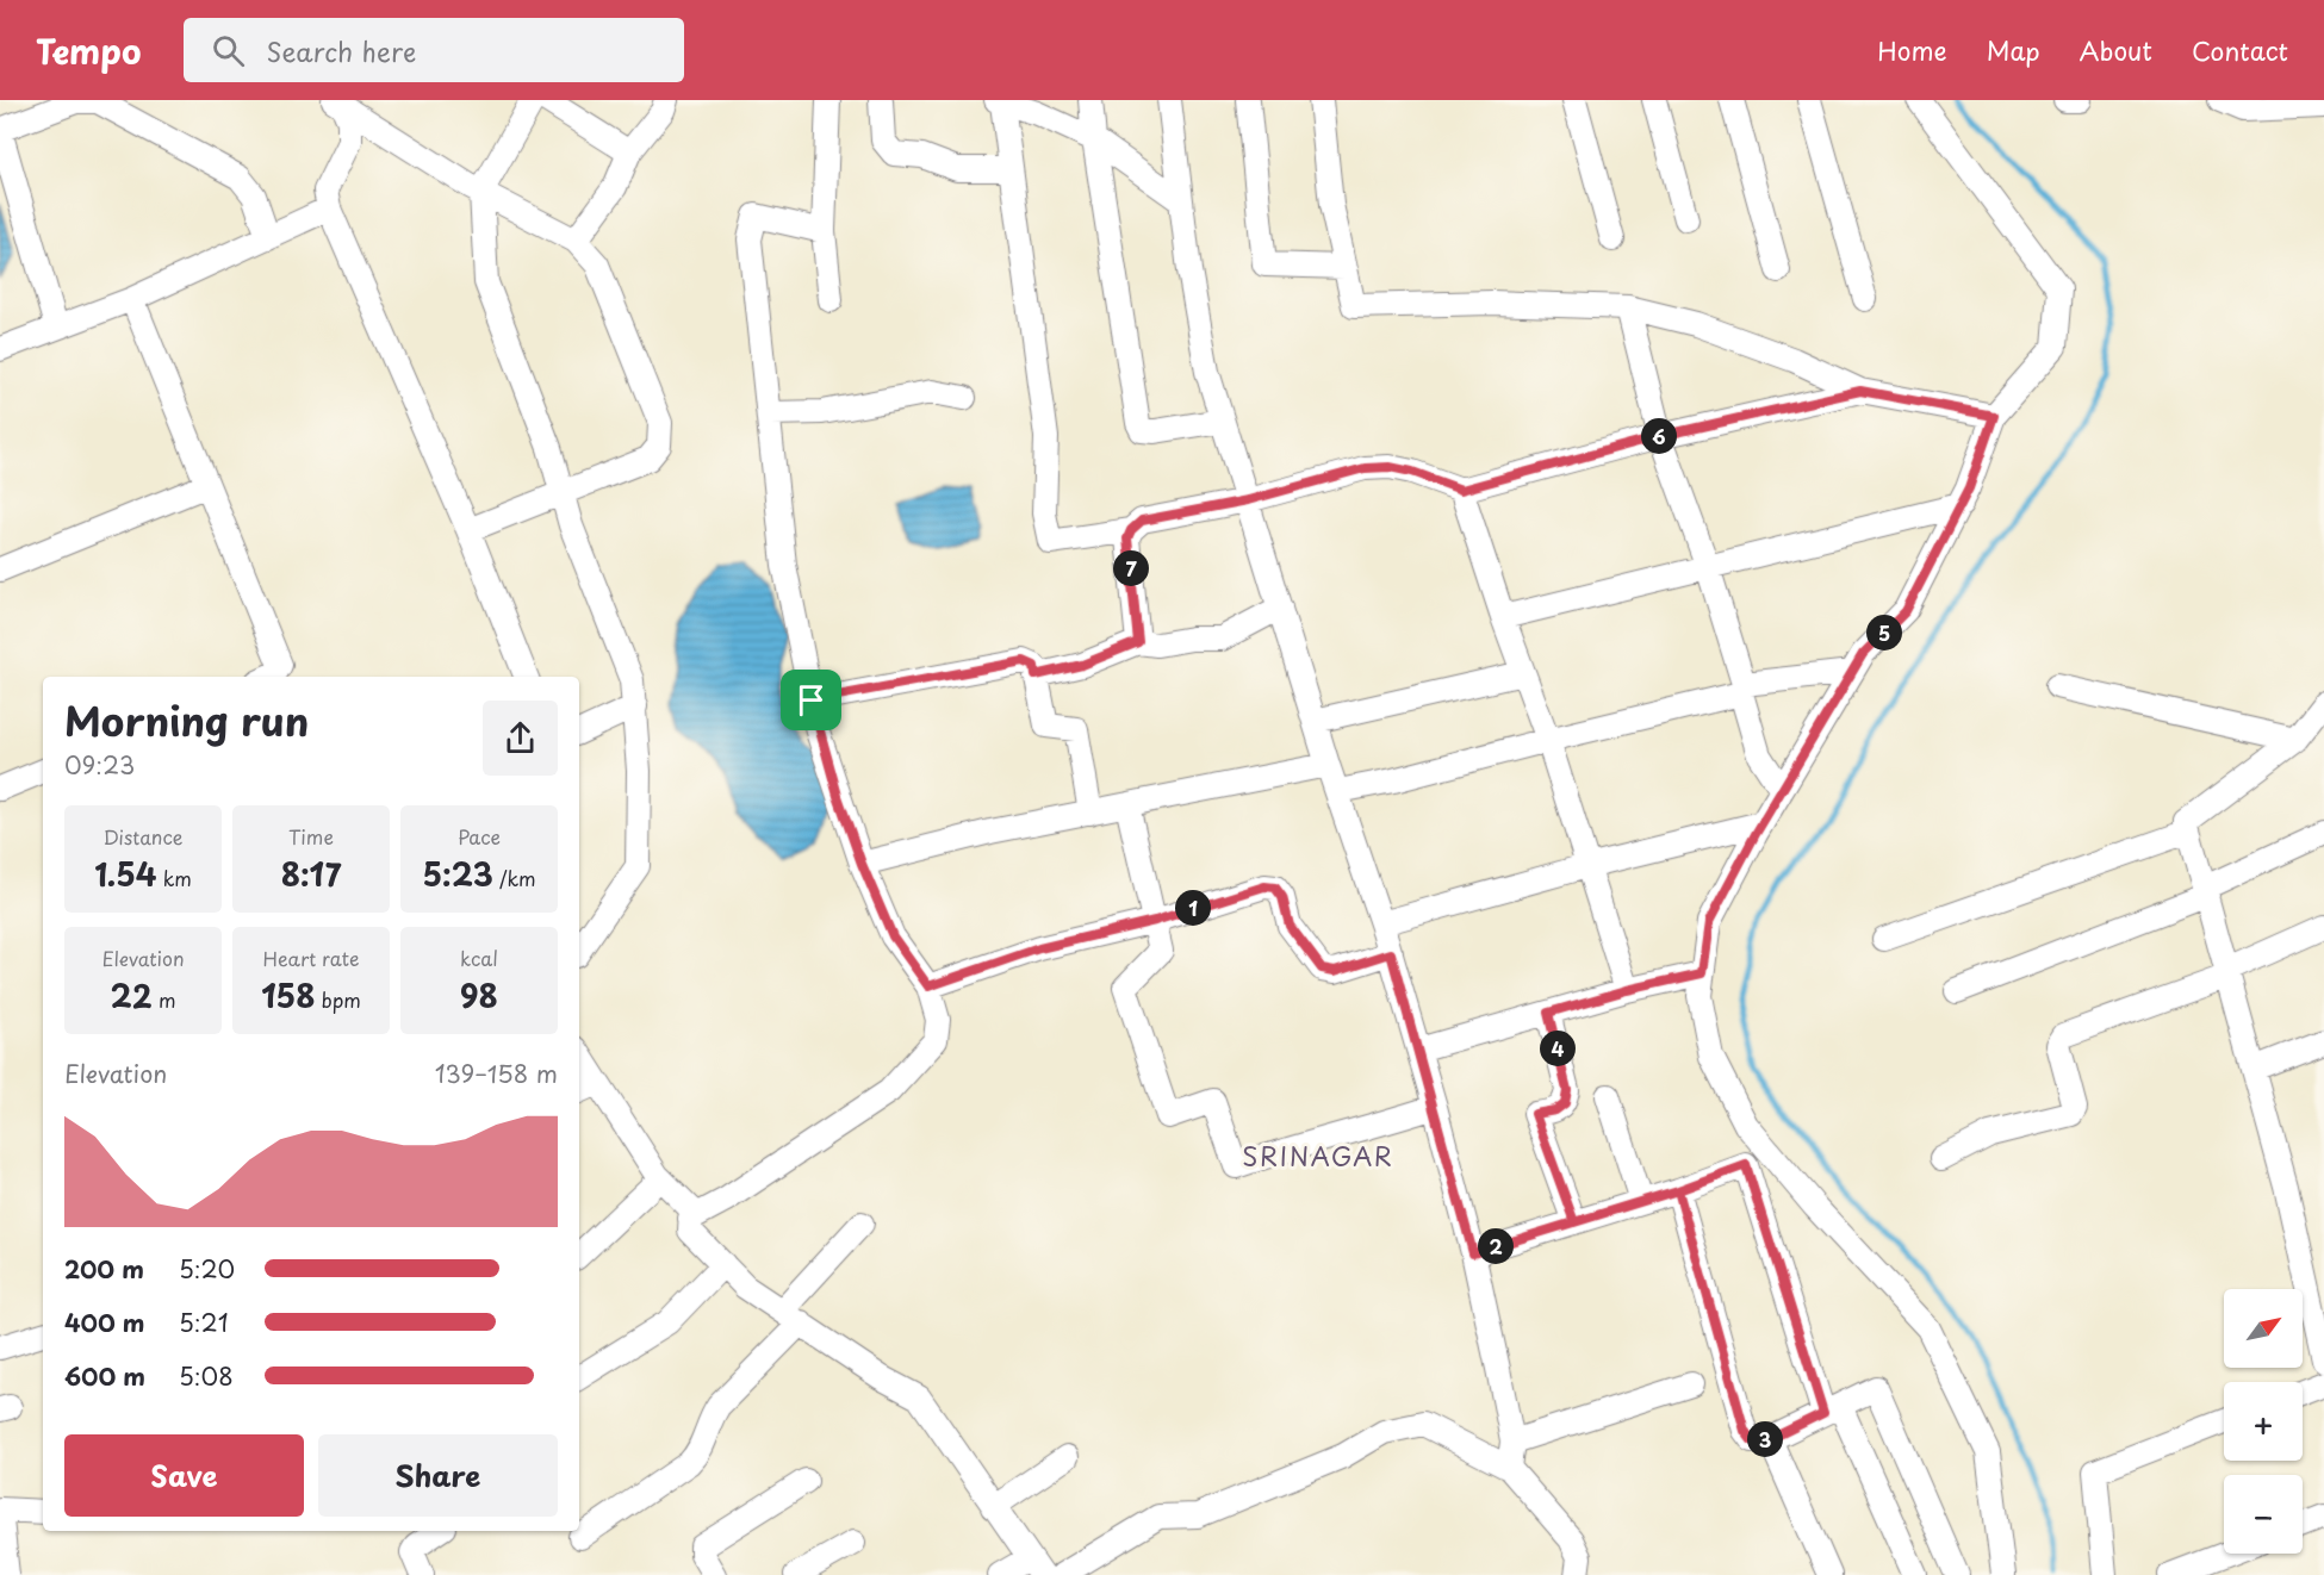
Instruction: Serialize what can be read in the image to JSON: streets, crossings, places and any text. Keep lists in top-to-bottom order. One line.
{"districts":["SRINAGAR"],"north":"top right","page":{"header":"Tempo","search":"Search here","nav":["Home","Map","About","Contact"],"pins":["6","7","5","1","4","2","3"],"heading":["Morning run","09:23"],"stats":[["Distance","1.54 km"],["Time","8:17"],["Pace","5:23 /km"],["Elevation","22 m"],["Heart rate","158 bpm"],["kcal","98"]],"chart":["Elevation","139–158 m"],"list":[{"name":"200 m","note":"5:20"},{"name":"400 m","note":"5:21"},{"name":"600 m","note":"5:08"}],"map_buttons":["+","−"],"buttons":["Save","Share"]}}
